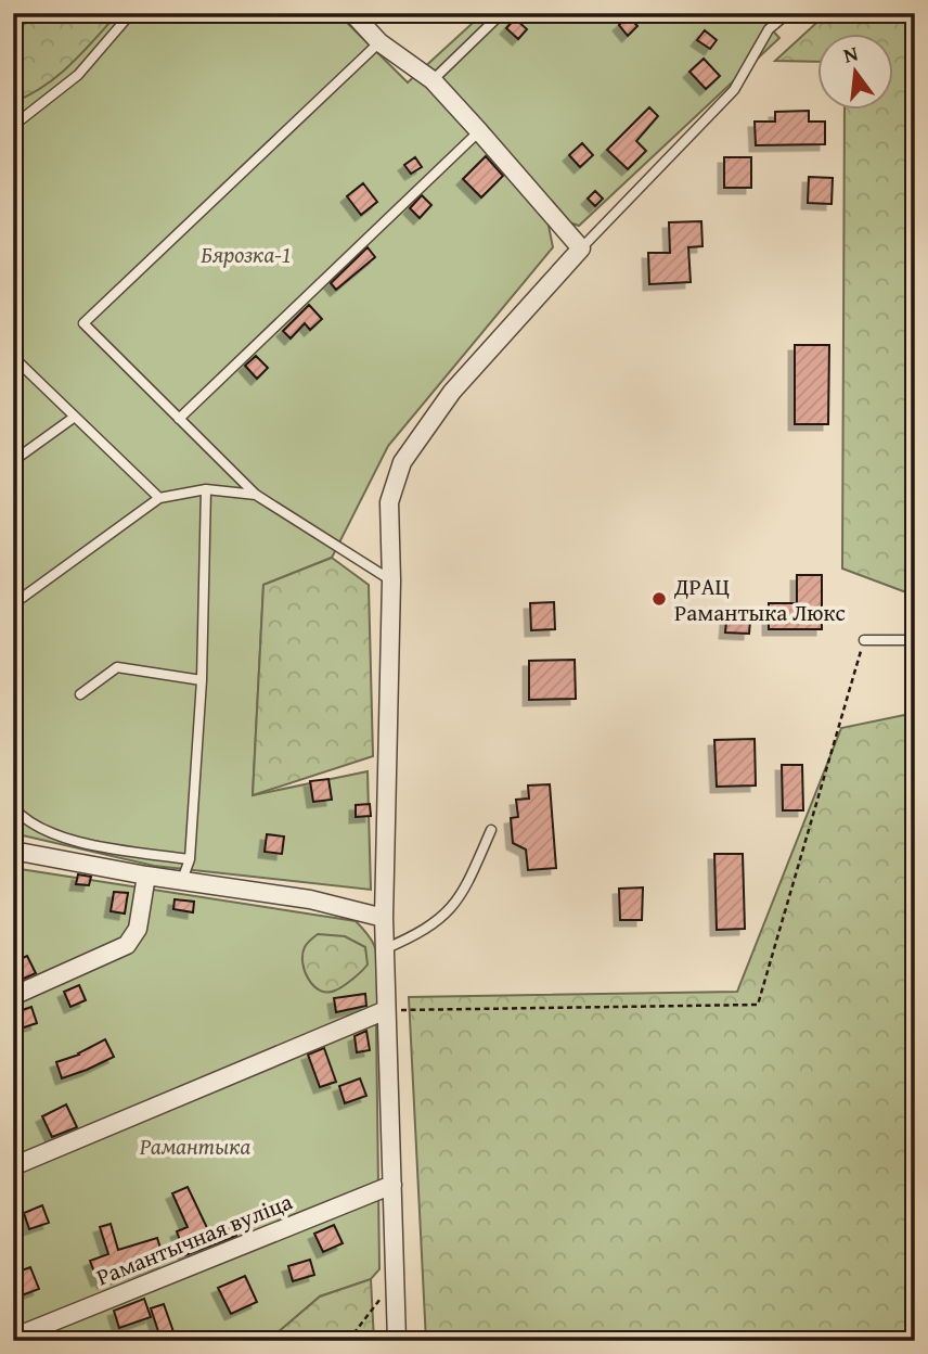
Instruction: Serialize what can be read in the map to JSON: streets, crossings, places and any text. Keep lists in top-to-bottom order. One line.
{"streets":{"street":["Рамантычная вуліца"]},"parks":["Бярозка-1","Рамантыка"],"places":["ДРАЦ Рамантыка Люкс"],"north":"top"}
